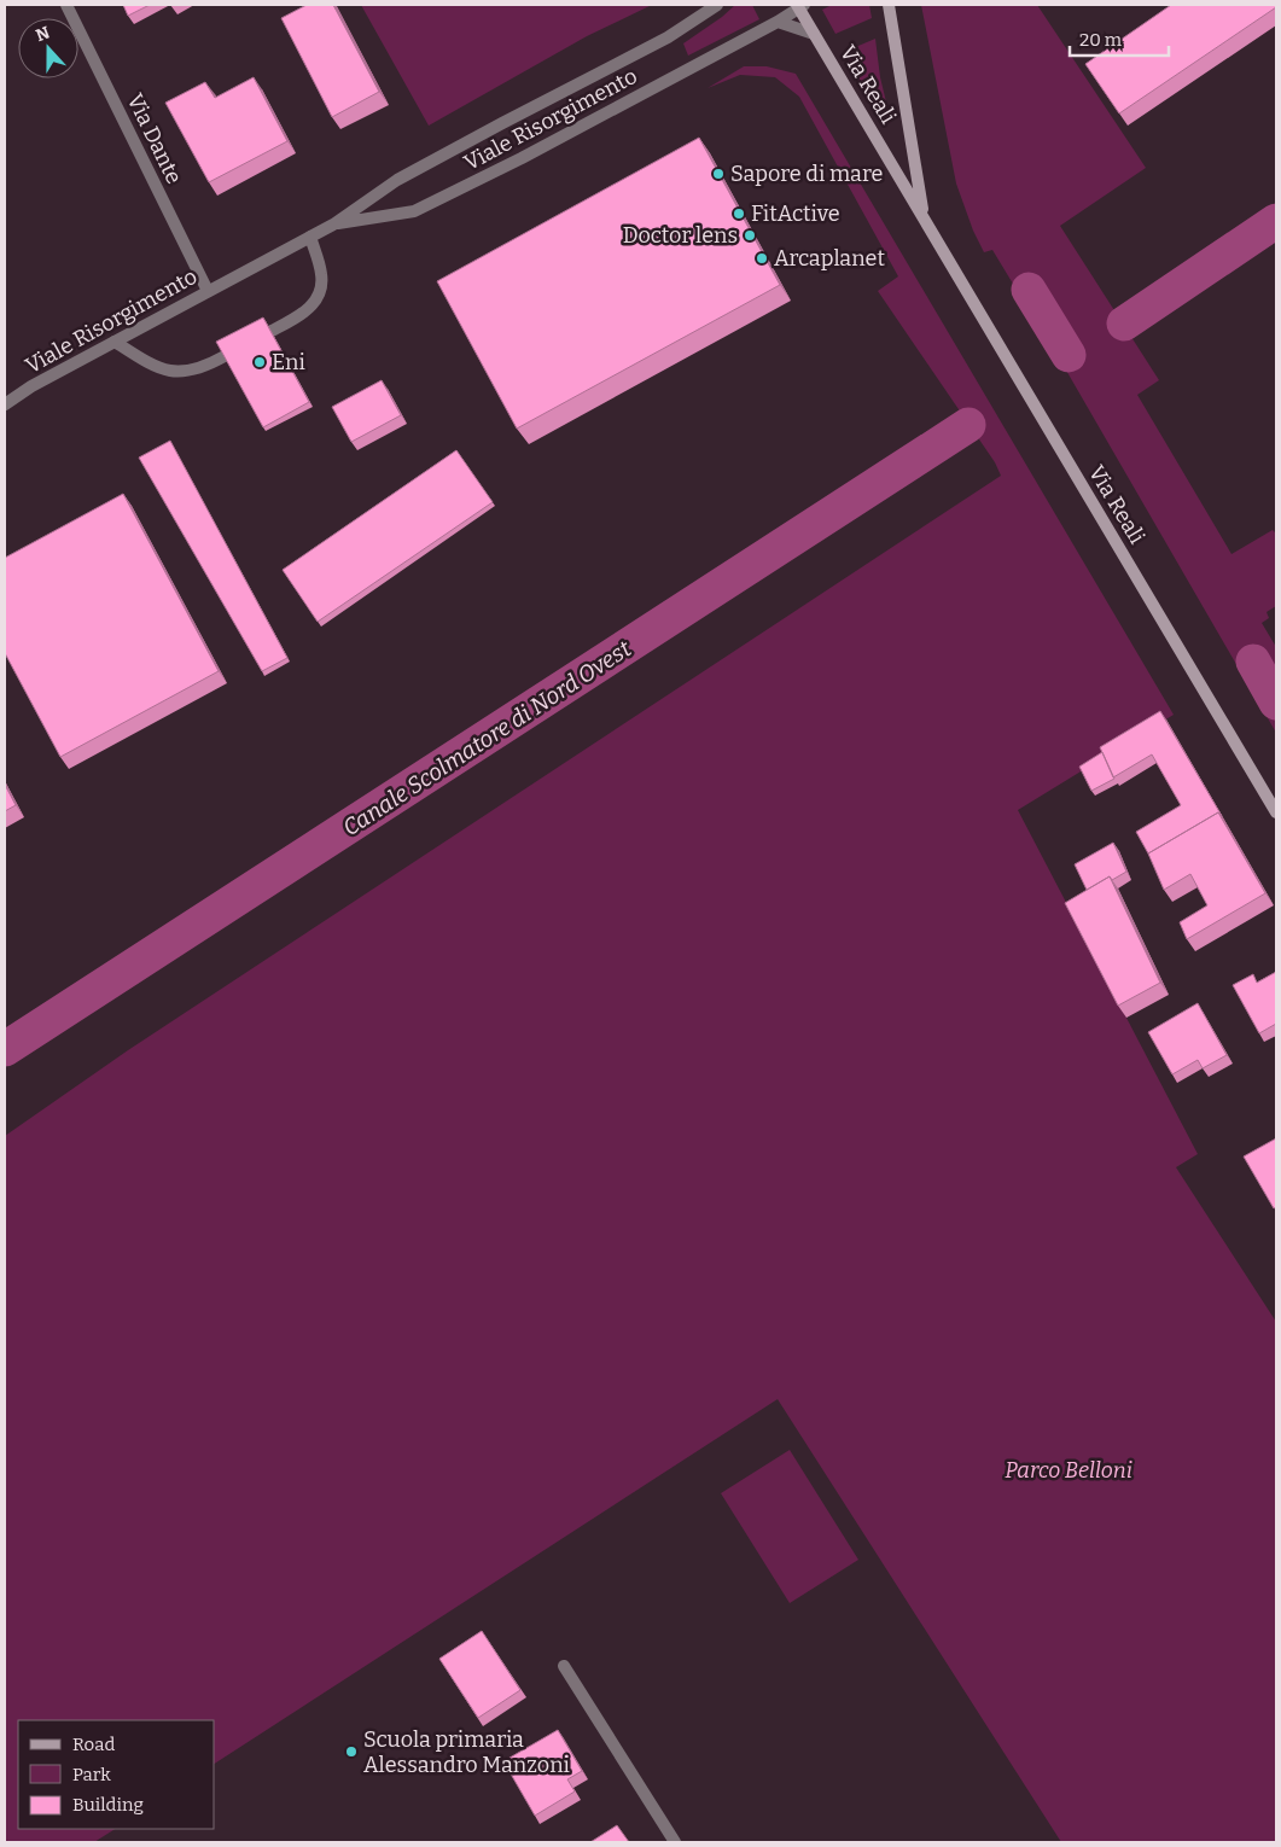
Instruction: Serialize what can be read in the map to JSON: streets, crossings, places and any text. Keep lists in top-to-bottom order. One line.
{"streets":{"main road":["Via Reali"],"street":["Viale Risorgimento","Via Dante"]},"crossings":[["Via Reali","Viale Risorgimento"],["Viale Risorgimento","Via Dante"]],"water":["Canale Scolmatore di Nord Ovest"],"parks":["Parco Belloni"],"places":["Sapore di mare","FitActive","Doctor lens","Arcaplanet","Eni","Scuola primaria Alessandro Manzoni"],"legend":["Road","Park","Building"],"scale_bar":"20 m","north":"top"}
